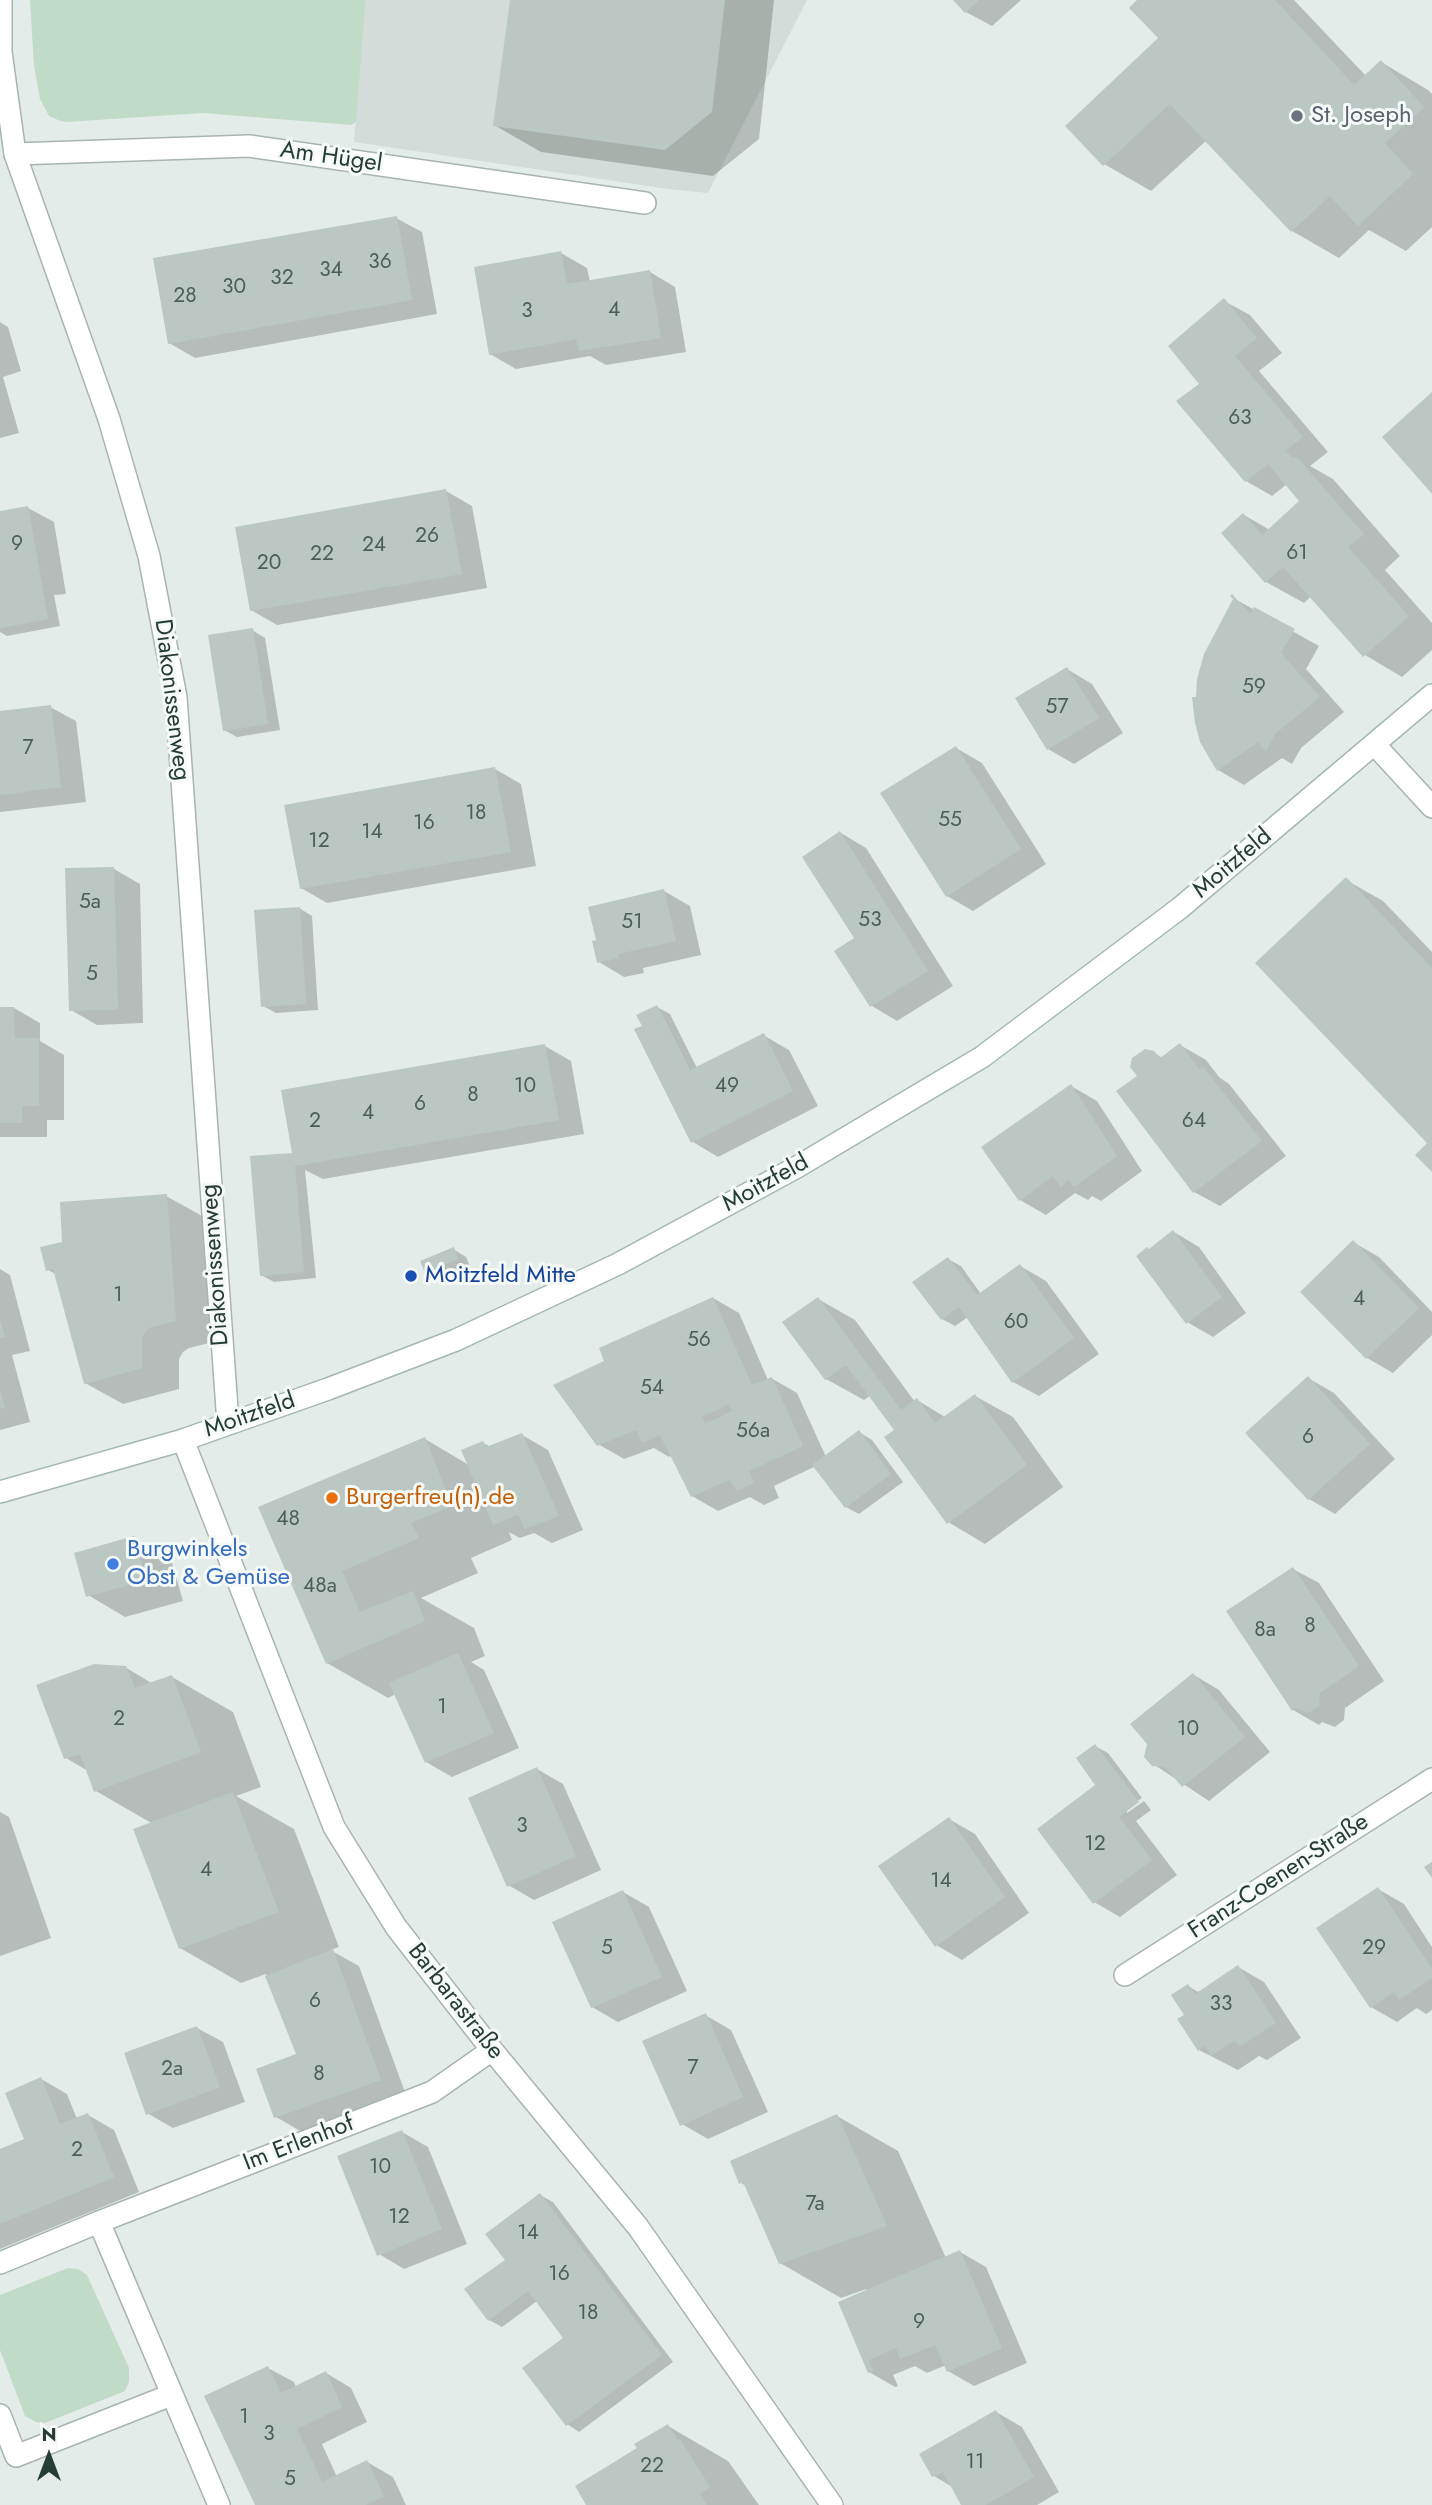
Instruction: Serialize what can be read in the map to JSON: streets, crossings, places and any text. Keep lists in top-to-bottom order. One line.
{"streets":{"street":["Am Hügel","Diakonissenweg","Moitzfeld","Franz-Coenen-Straße","Barbarastraße","Im Erlenhof"]},"crossings":[["Am Hügel","Diakonissenweg"],["Diakonissenweg","Moitzfeld"],["Moitzfeld","Barbarastraße"],["Barbarastraße","Im Erlenhof"]],"places":["St. Joseph","Moitzfeld Mitte","Burgerfreu(n).de","Burgwinkels Obst & Gemüse"],"house_numbers":["36","34","32","30","28","4","3","63","26","9","24","61","22","20","59","57","7","18","55","16","14","12","5a","53","51","5","10","49","8","6","4","2","64","1","4","60","56","54","56a","6","48","48a","8","8a","1","2","10","3","12","4","14","5","29","6","33","7","2a","8","2","10","7a","12","14","16","18","9","1","3","11","22","5"],"north":"top"}
